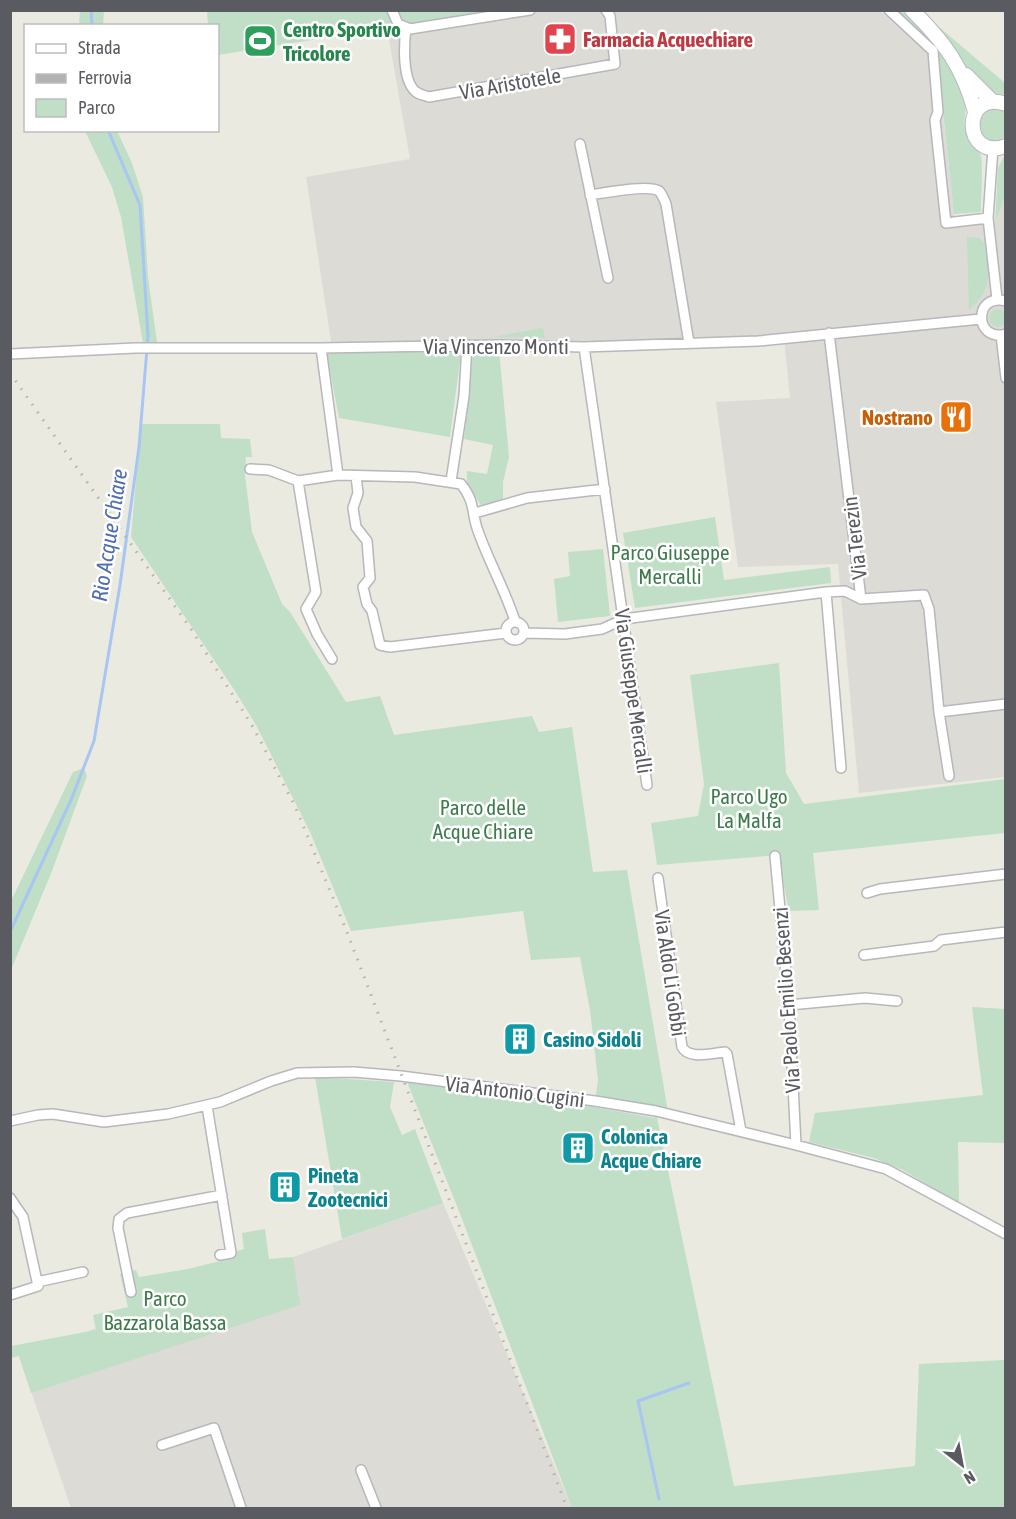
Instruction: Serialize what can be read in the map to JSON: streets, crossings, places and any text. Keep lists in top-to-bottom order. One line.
{"streets":{"street":["Via Aristotele","Via Vincenzo Monti","Via Terezin","Via Giuseppe Mercalli","Via Aldo Li Gobbi","Via Paolo Emilio Besenzi","Via Antonio Cugini"]},"crossings":[["Via Vincenzo Monti","Via Terezin"],["Via Vincenzo Monti","Via Giuseppe Mercalli"],["Via Aldo Li Gobbi","Via Antonio Cugini"],["Via Paolo Emilio Besenzi","Via Antonio Cugini"]],"water":["Rio Acque Chiare"],"parks":["Parco Giuseppe Mercalli","Parco Ugo La Malfa","Parco delle Acque Chiare","Parco Bazzarola Bassa"],"places":{"pharmacy":["Farmacia Acquechiare"],"sports":["Centro Sportivo Tricolore"],"restaurant":["Nostrano"],"building":["Casino Sidoli","Colonica Acque Chiare","Pineta Zootecnici"]},"legend":["Strada","Ferrovia","Parco"],"north":"bottom right"}
